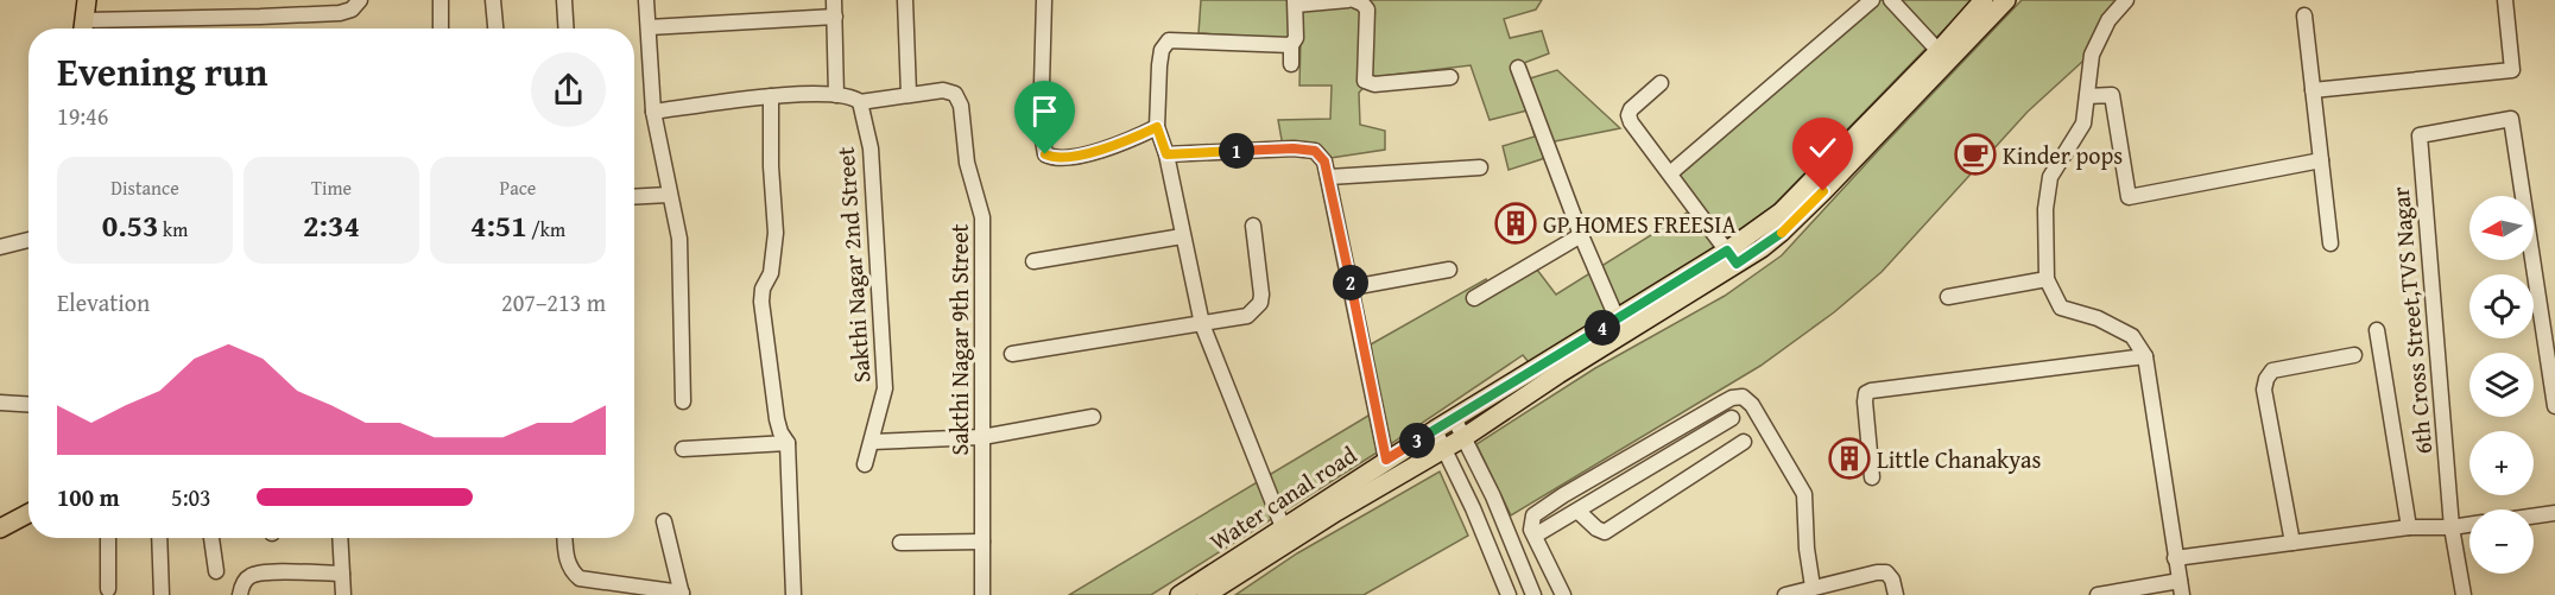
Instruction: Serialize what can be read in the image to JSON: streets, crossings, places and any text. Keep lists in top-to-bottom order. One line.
{"streets":{"main road":["Water canal road"],"street":["Sakthi Nagar 2nd Street","6th Cross Street,TVS Nagar","Sakthi Nagar 9th Street"]},"crossings":[["Sakthi Nagar 2nd Street","Sakthi Nagar 9th Street"]],"places":{"cafe":["Kinder pops"],"building":["GP HOMES FREESIA","Little Chanakyas"]},"north":"left","page":{"heading":["Evening run","19:46"],"pins":["1","2","4","3"],"stats":[["Distance","0.53 km"],["Time","2:34"],["Pace","4:51 /km"]],"map_buttons":["+","−"],"chart":["Elevation","207–213 m"],"list":[{"name":"100 m","note":"5:03"}]}}
